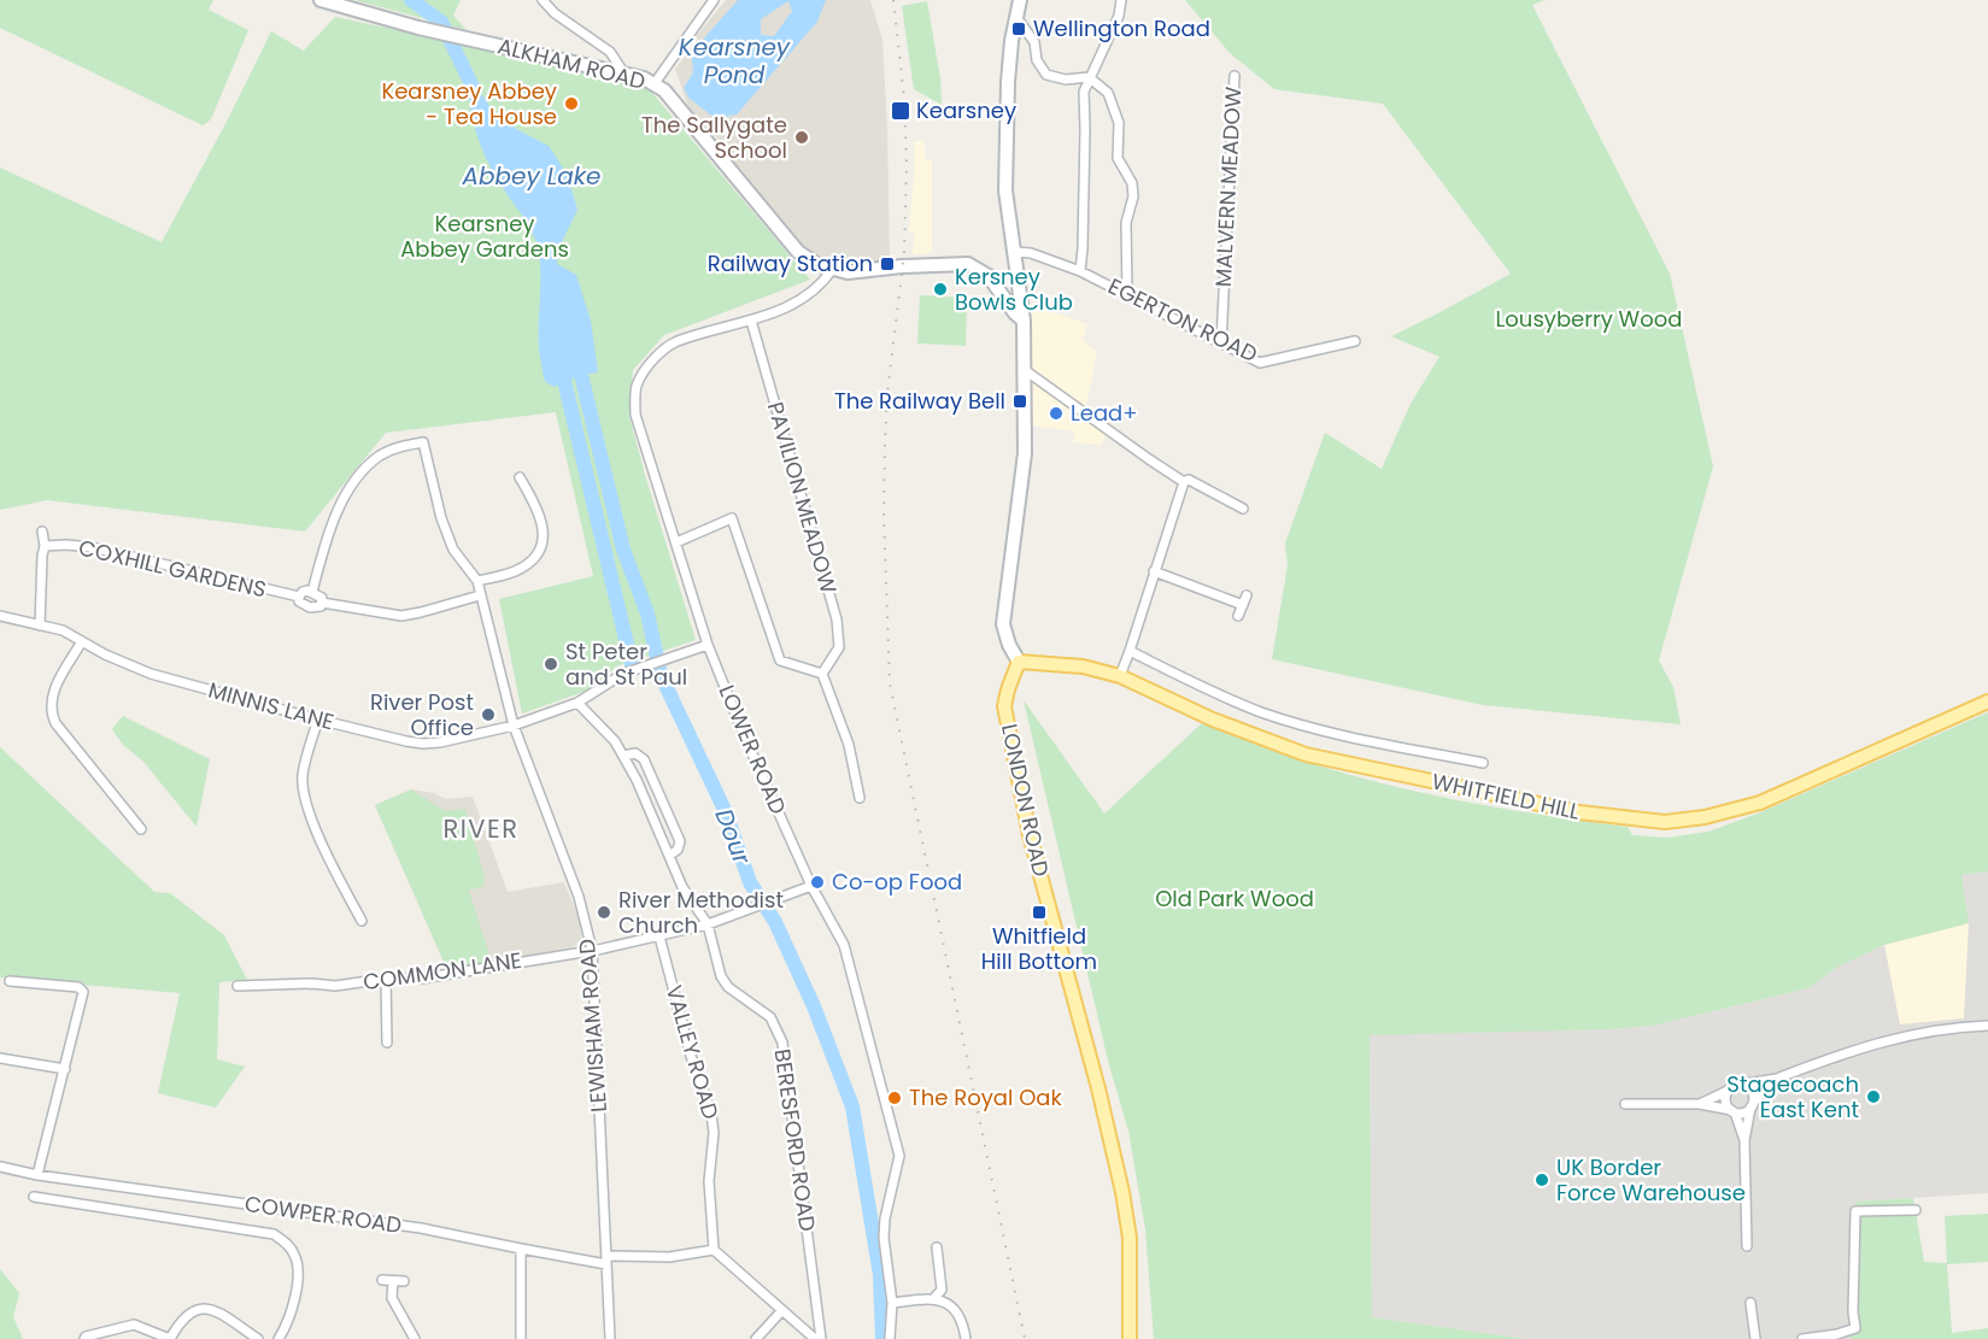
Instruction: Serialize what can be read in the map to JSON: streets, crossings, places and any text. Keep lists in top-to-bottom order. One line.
{"streets":{"main road":["WHITFIELD HILL","LONDON ROAD"],"street":["ALKHAM ROAD","MALVERN MEADOW","EGERTON ROAD","PAVILION MEADOW","COXHILL GARDENS","MINNIS LANE","LOWER ROAD","COMMON LANE","LEWISHAM ROAD","VALLEY ROAD","BERESFORD ROAD","COWPER ROAD"]},"crossings":[["ALKHAM ROAD","LOWER ROAD"],["MALVERN MEADOW","EGERTON ROAD"],["PAVILION MEADOW","LOWER ROAD"],["COXHILL GARDENS","LEWISHAM ROAD"],["MINNIS LANE","LOWER ROAD"],["MINNIS LANE","LEWISHAM ROAD"],["LOWER ROAD","COMMON LANE"],["WHITFIELD HILL","LONDON ROAD"],["COMMON LANE","LEWISHAM ROAD"],["COMMON LANE","VALLEY ROAD"],["COMMON LANE","BERESFORD ROAD"],["LEWISHAM ROAD","COWPER ROAD"],["VALLEY ROAD","COWPER ROAD"]],"districts":["RIVER"],"water":["Kearsney Pond","Abbey Lake","Dour"],"parks":["Kearsney Abbey Gardens","Lousyberry Wood","Old Park Wood"],"places":{"transit":["Wellington Road","Kearsney","Railway Station","The Railway Bell","Whitfield Hill Bottom"],"other":["Kearsney Abbey - Tea House","The Sallygate School","Kersney Bowls Club","Lead+","St Peter and St Paul","River Post Office","Co-op Food","River Methodist Church","Stagecoach East Kent","The Royal Oak","UK Border Force Warehouse"]}}
